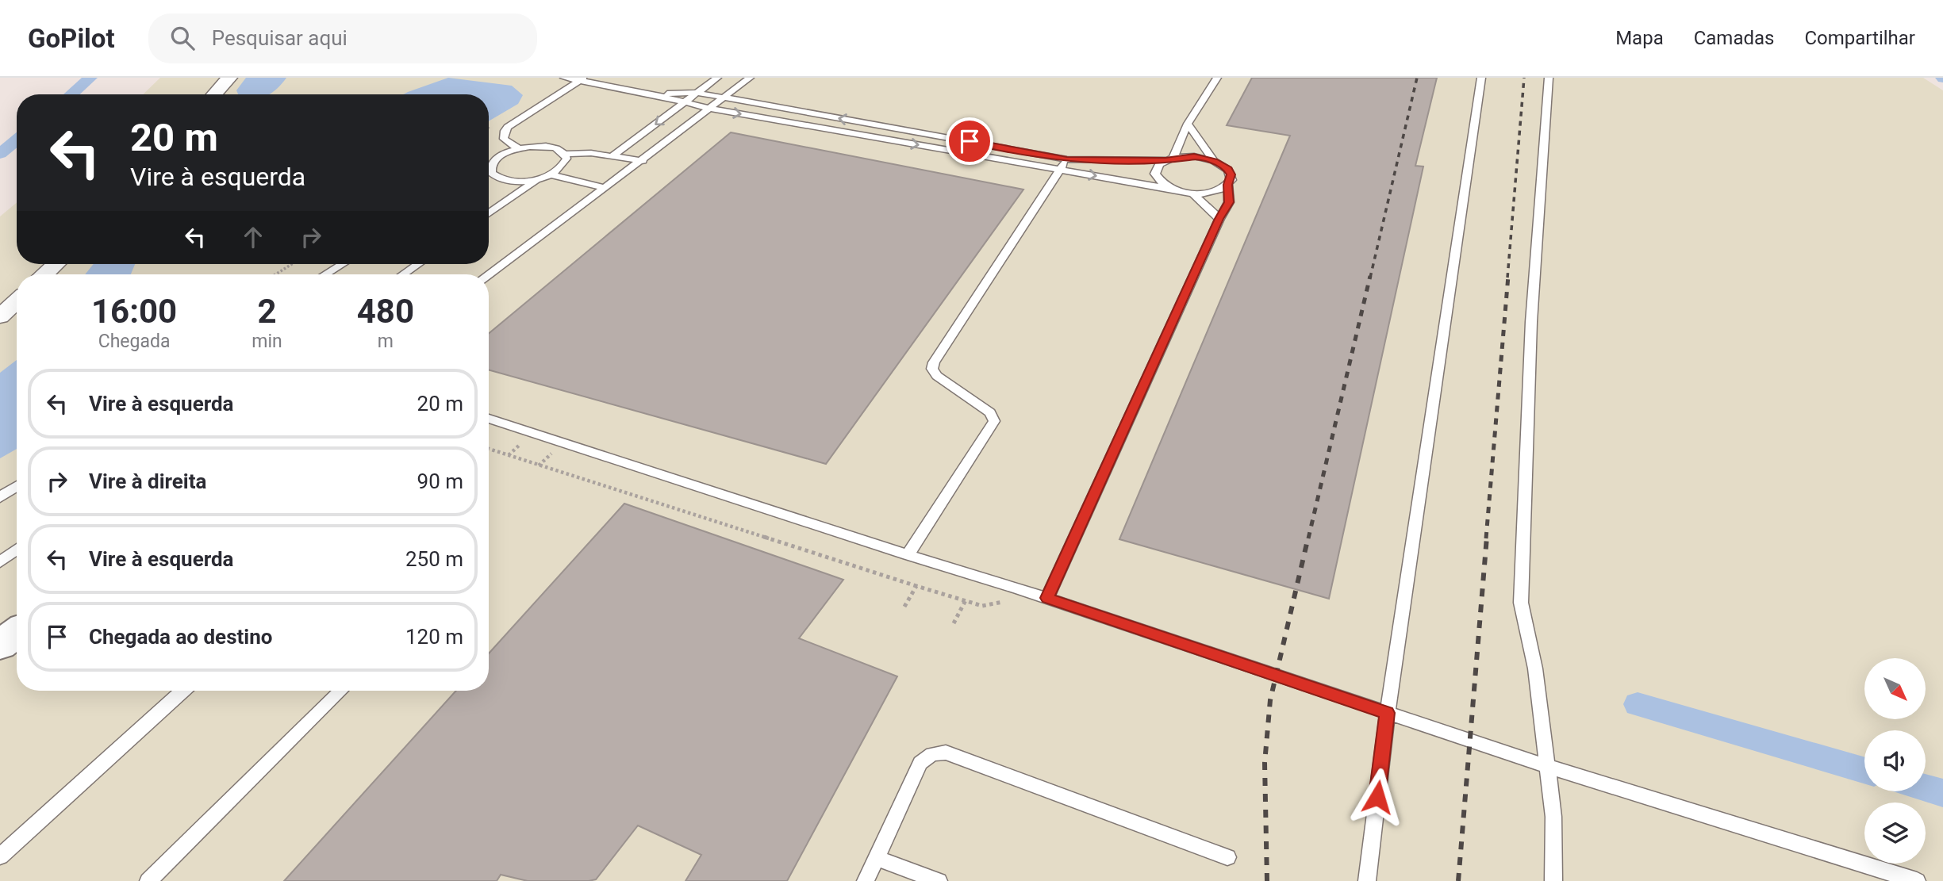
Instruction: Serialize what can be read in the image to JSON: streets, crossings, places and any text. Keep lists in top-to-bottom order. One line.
{"north":"bottom right","page":{"header":"GoPilot","search":"Pesquisar aqui","nav":["Mapa","Camadas","Compartilhar"],"turn":["20 m","Vire à esquerda"],"eta":["16:00","Chegada","2","min","480","m"],"list":[{"name":"Vire à esquerda","value":"20 m"},{"name":"Vire à direita","value":"90 m"},{"name":"Vire à esquerda","value":"250 m"},{"name":"Chegada ao destino","value":"120 m"}]}}
